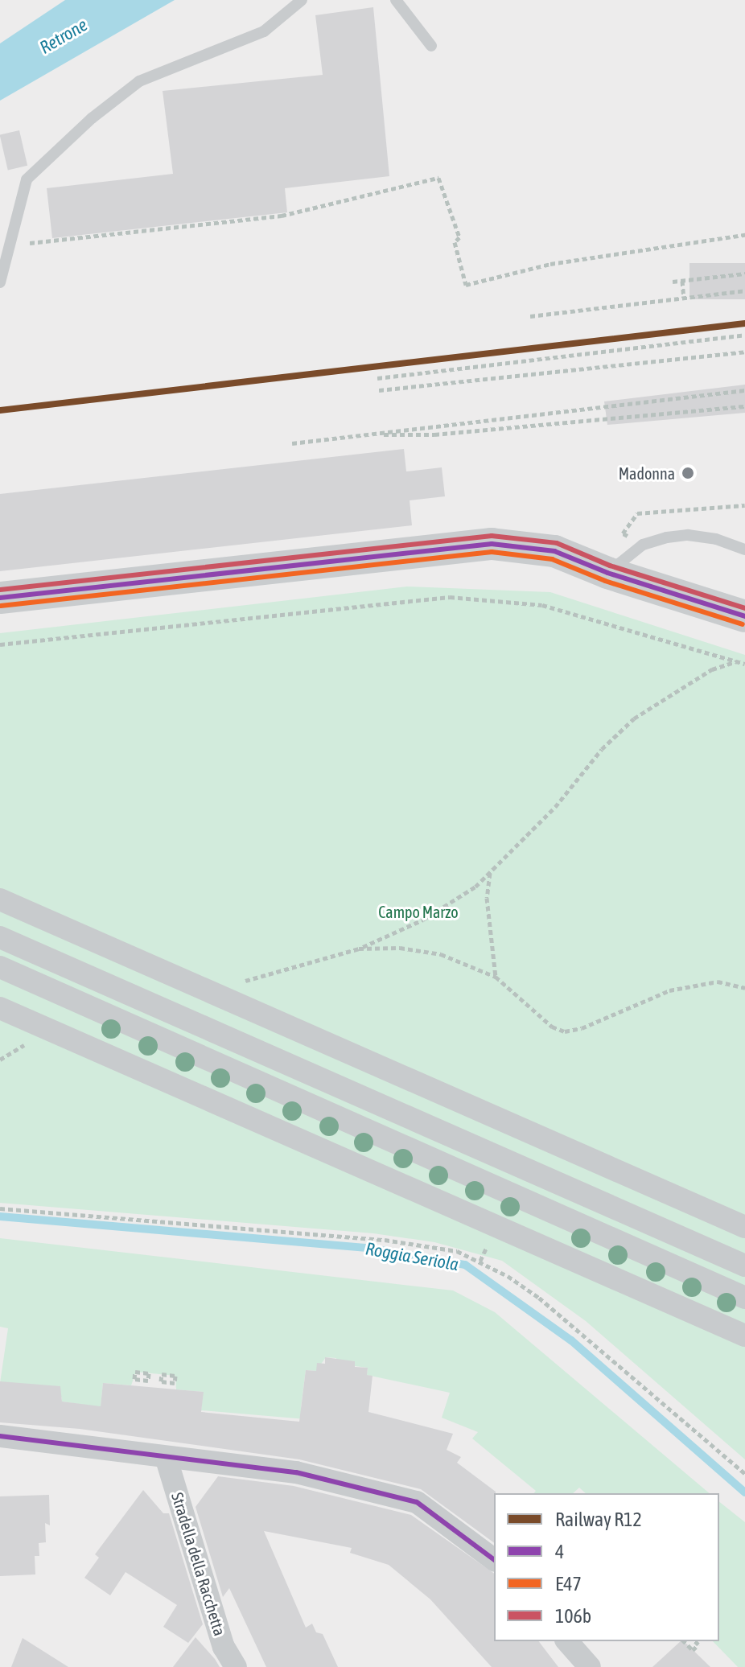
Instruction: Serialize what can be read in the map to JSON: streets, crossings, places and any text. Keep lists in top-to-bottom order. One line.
{"streets":{"street":["Stradella della Racchetta"]},"water":["Retrone","Roggia Seriola"],"parks":["Campo Marzo"],"places":["Madonna"],"lines":["rail line R12","transit line 106b","transit line 4","transit line E47"],"legend":["Railway R12","4","E47","106b"]}
